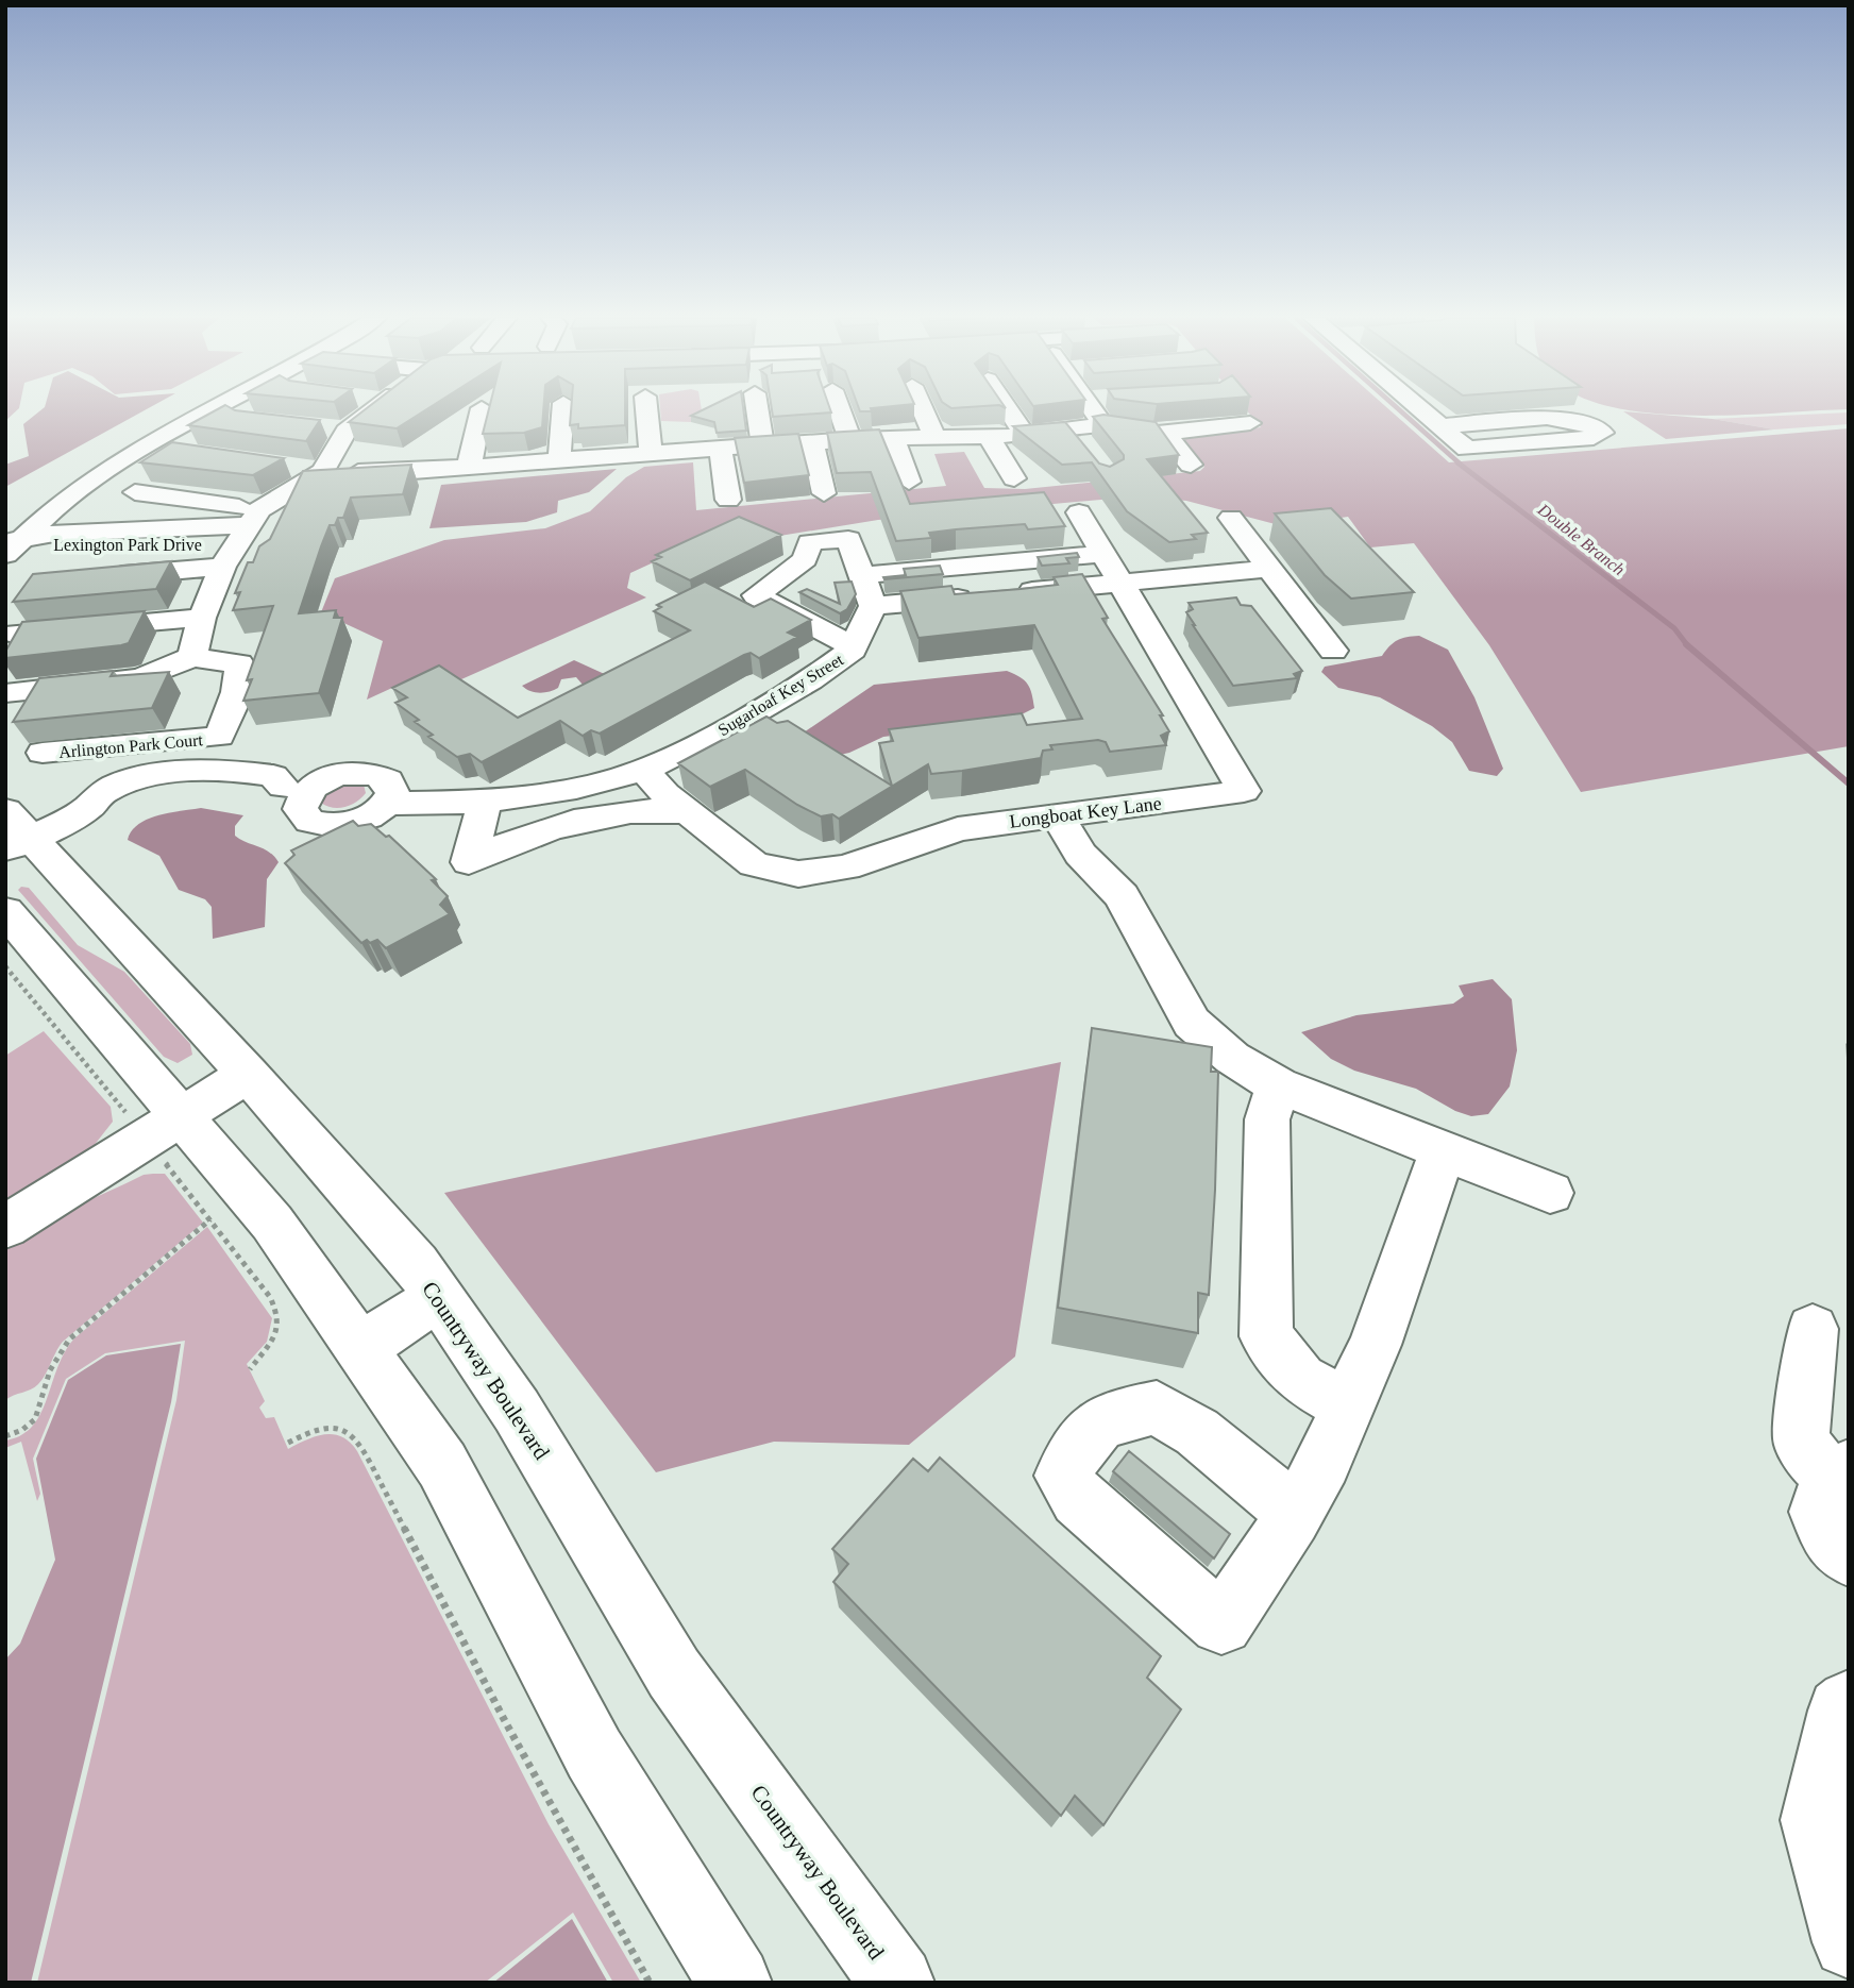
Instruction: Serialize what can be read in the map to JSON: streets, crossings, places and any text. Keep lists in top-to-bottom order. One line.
{"streets":{"street":["Lexington Park Drive","Sugarloaf Key Street","Arlington Park Court","Longboat Key Lane","Countryway Boulevard"]},"crossings":[["Lexington Park Drive","Arlington Park Court"],["Sugarloaf Key Street","Longboat Key Lane"]],"water":["Double Branch"]}
